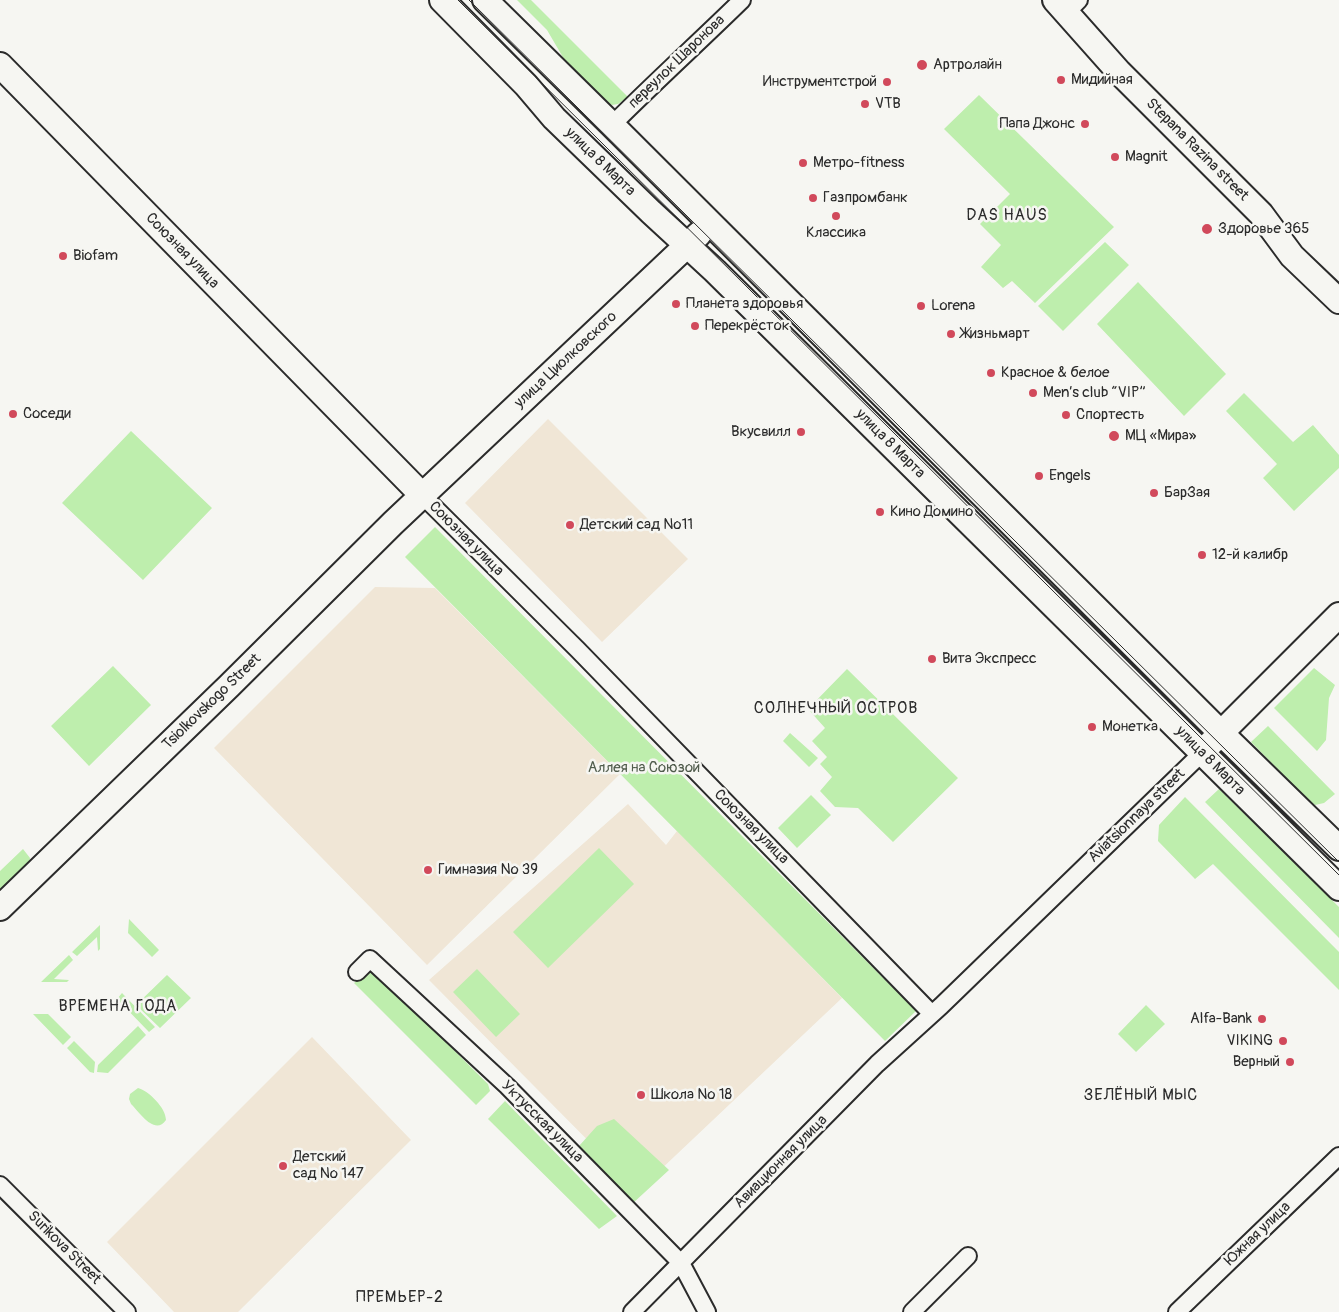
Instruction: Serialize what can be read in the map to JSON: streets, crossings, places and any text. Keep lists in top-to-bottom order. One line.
{"streets":{"main road":["Stepana Razina street","улица 8 Марта","Союзная улица","улица Циолковского","Tsiolkovskogo Street","Aviatsionnaya street"],"street":["переулок Шаронова","Уктусская улица","Авиационная улица","Южная улица","Surikova Street"]},"crossings":[["переулок Шаронова","улица 8 Марта"],["улица 8 Марта","улица Циолковского"],["улица 8 Марта","Aviatsionnaya street"],["Союзная улица","улица Циолковского"],["Союзная улица","Tsiolkovskogo Street"],["Союзная улица","Aviatsionnaya street"],["Союзная улица","Авиационная улица"],["улица Циолковского","Tsiolkovskogo Street"],["Aviatsionnaya street","Авиационная улица"],["Уктусская улица","Авиационная улица"]],"districts":["DAS HAUS","СОЛНЕЧНЫЙ ОСТРОВ","ВРЕМЕНА ГОДА","ЗЕЛЁНЫЙ МЫС","ПРЕМЬЕР-2"],"parks":["Аллея на Союзой"],"places":["Артролайн","Мидийная","Инструментстрой","VTB","Папа Джонс","Magnit","Метро-fitness","Газпромбанк","Классика","Здоровье 365","Biofam","Планета здоровья","Lorena","Перекрёсток","Жизньмарт","Красное & белое","Men’s club “VIP”","Соседи","Спортесть","Вкусвилл","МЦ «Мира»","Engels","БарЗая","Кино Домино","Детский сад №11","12-й калибр","Вита Экспресс","Монетка","Гимназия № 39","Alfa-Bank","VIKING","Верный","Школа № 18","Детский сад № 147"]}
